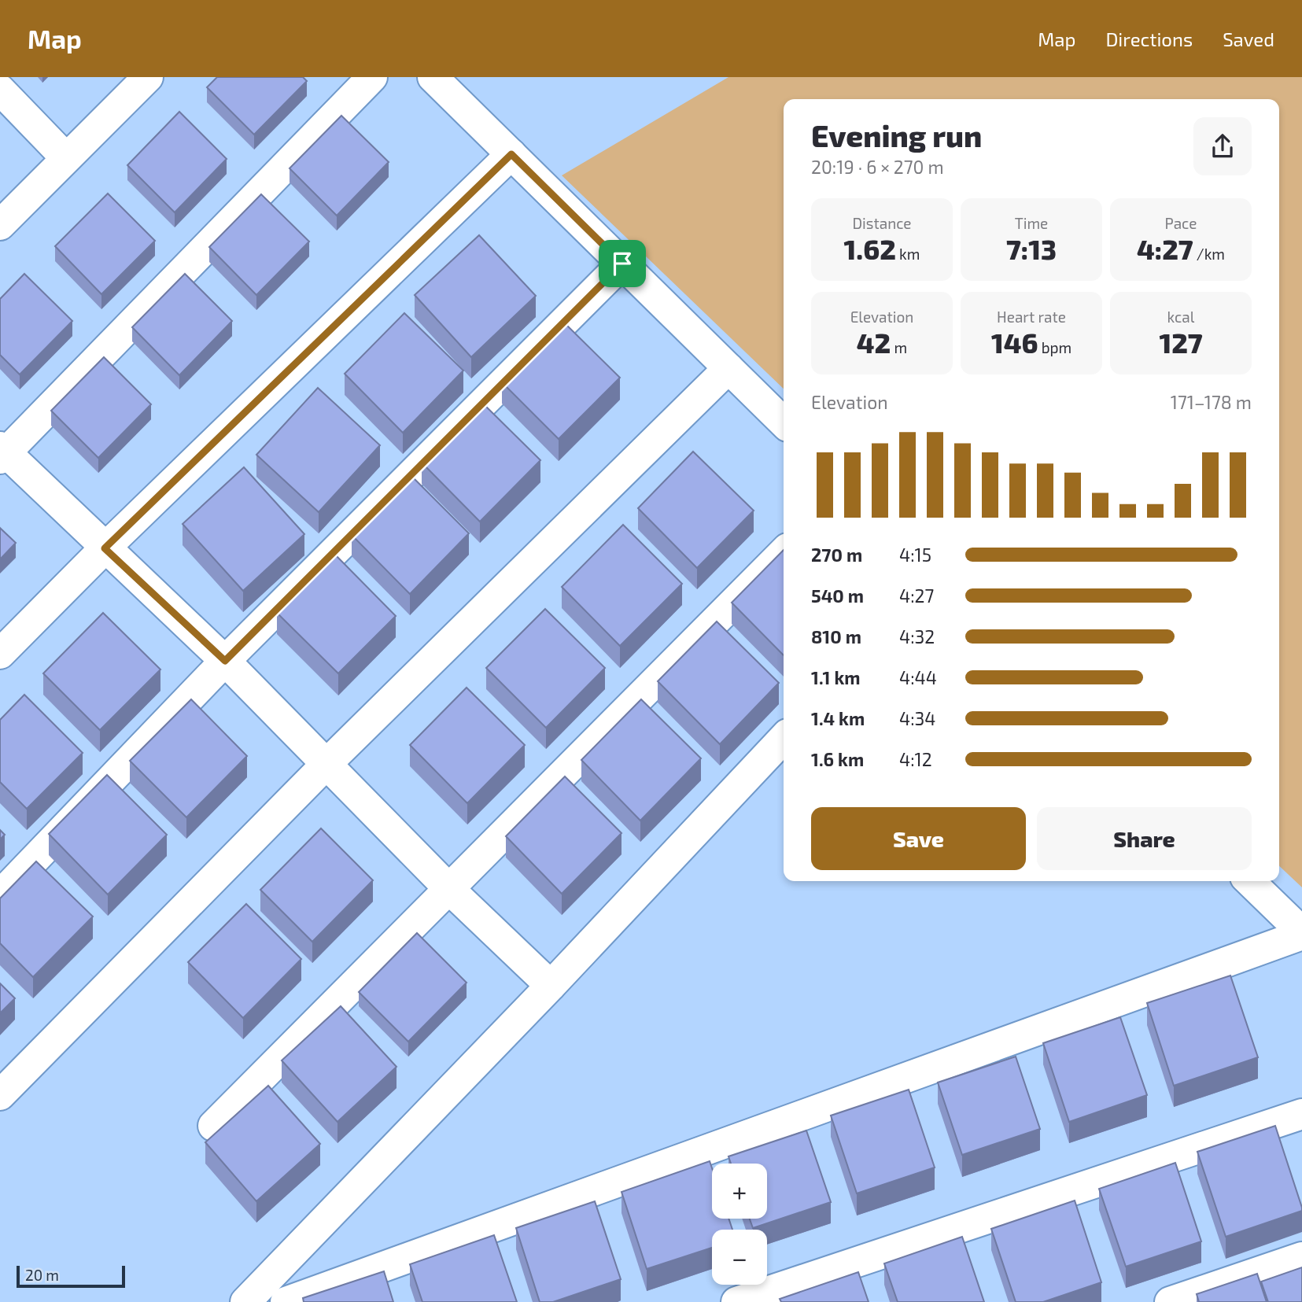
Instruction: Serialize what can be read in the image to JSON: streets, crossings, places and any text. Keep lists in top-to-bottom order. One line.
{"scale_bar":"20 m","page":{"header":"Map","nav":["Map","Directions","Saved"],"heading":["Evening run","20:19 · 6 × 270 m"],"stats":[["Distance","1.62 km"],["Time","7:13"],["Pace","4:27 /km"],["Elevation","42 m"],["Heart rate","146 bpm"],["kcal","127"]],"chart":["Elevation","171–178 m"],"list":[{"name":"270 m","note":"4:15"},{"name":"540 m","note":"4:27"},{"name":"810 m","note":"4:32"},{"name":"1.1 km","note":"4:44"},{"name":"1.4 km","note":"4:34"},{"name":"1.6 km","note":"4:12"}],"buttons":["Save","Share"],"map_buttons":["+","−"],"scale":"20 m"}}
